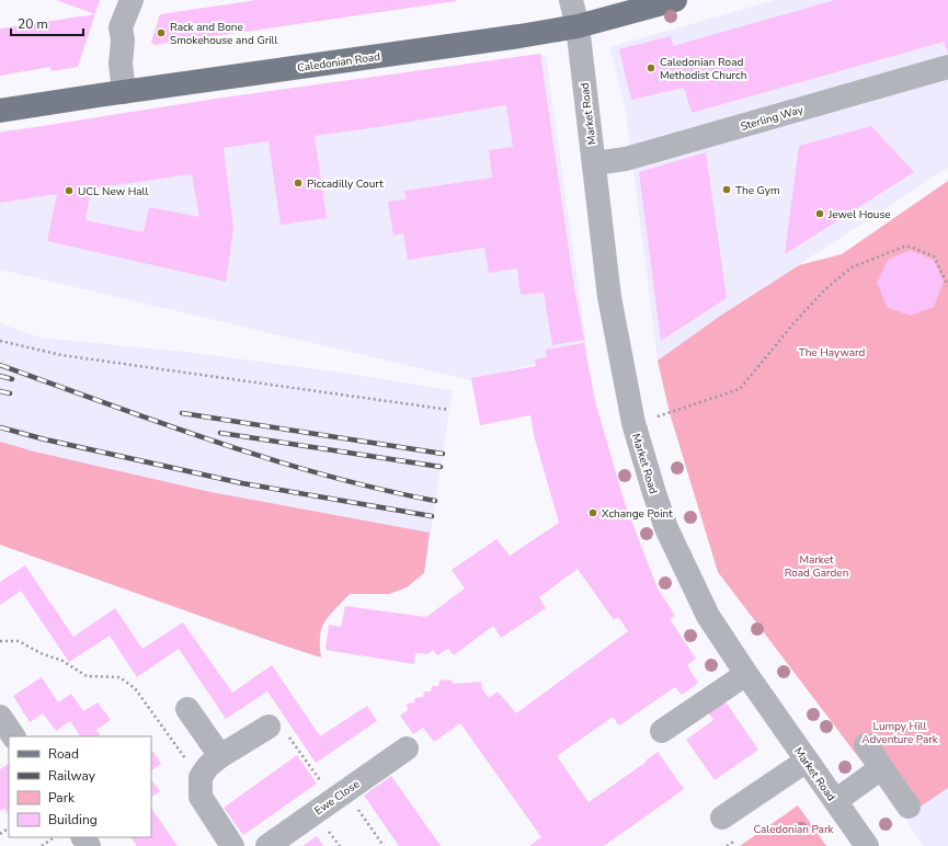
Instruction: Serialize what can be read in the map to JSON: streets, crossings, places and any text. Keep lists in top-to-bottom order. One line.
{"streets":{"main road":["Caledonian Road"],"street":["Market Road","Sterling Way","Ewe Close"]},"crossings":[["Caledonian Road","Market Road"],["Market Road","Sterling Way"]],"parks":["The Hayward","Market Road Garden","Lumpy Hill Adventure Park","Caledonian Park"],"places":["Rack and Bone Smokehouse and Grill","Caledonian Road Methodist Church","Piccadilly Court","The Gym","UCL New Hall","Jewel House","Xchange Point"],"legend":["Road","Railway","Park","Building"],"scale_bar":"20 m"}
